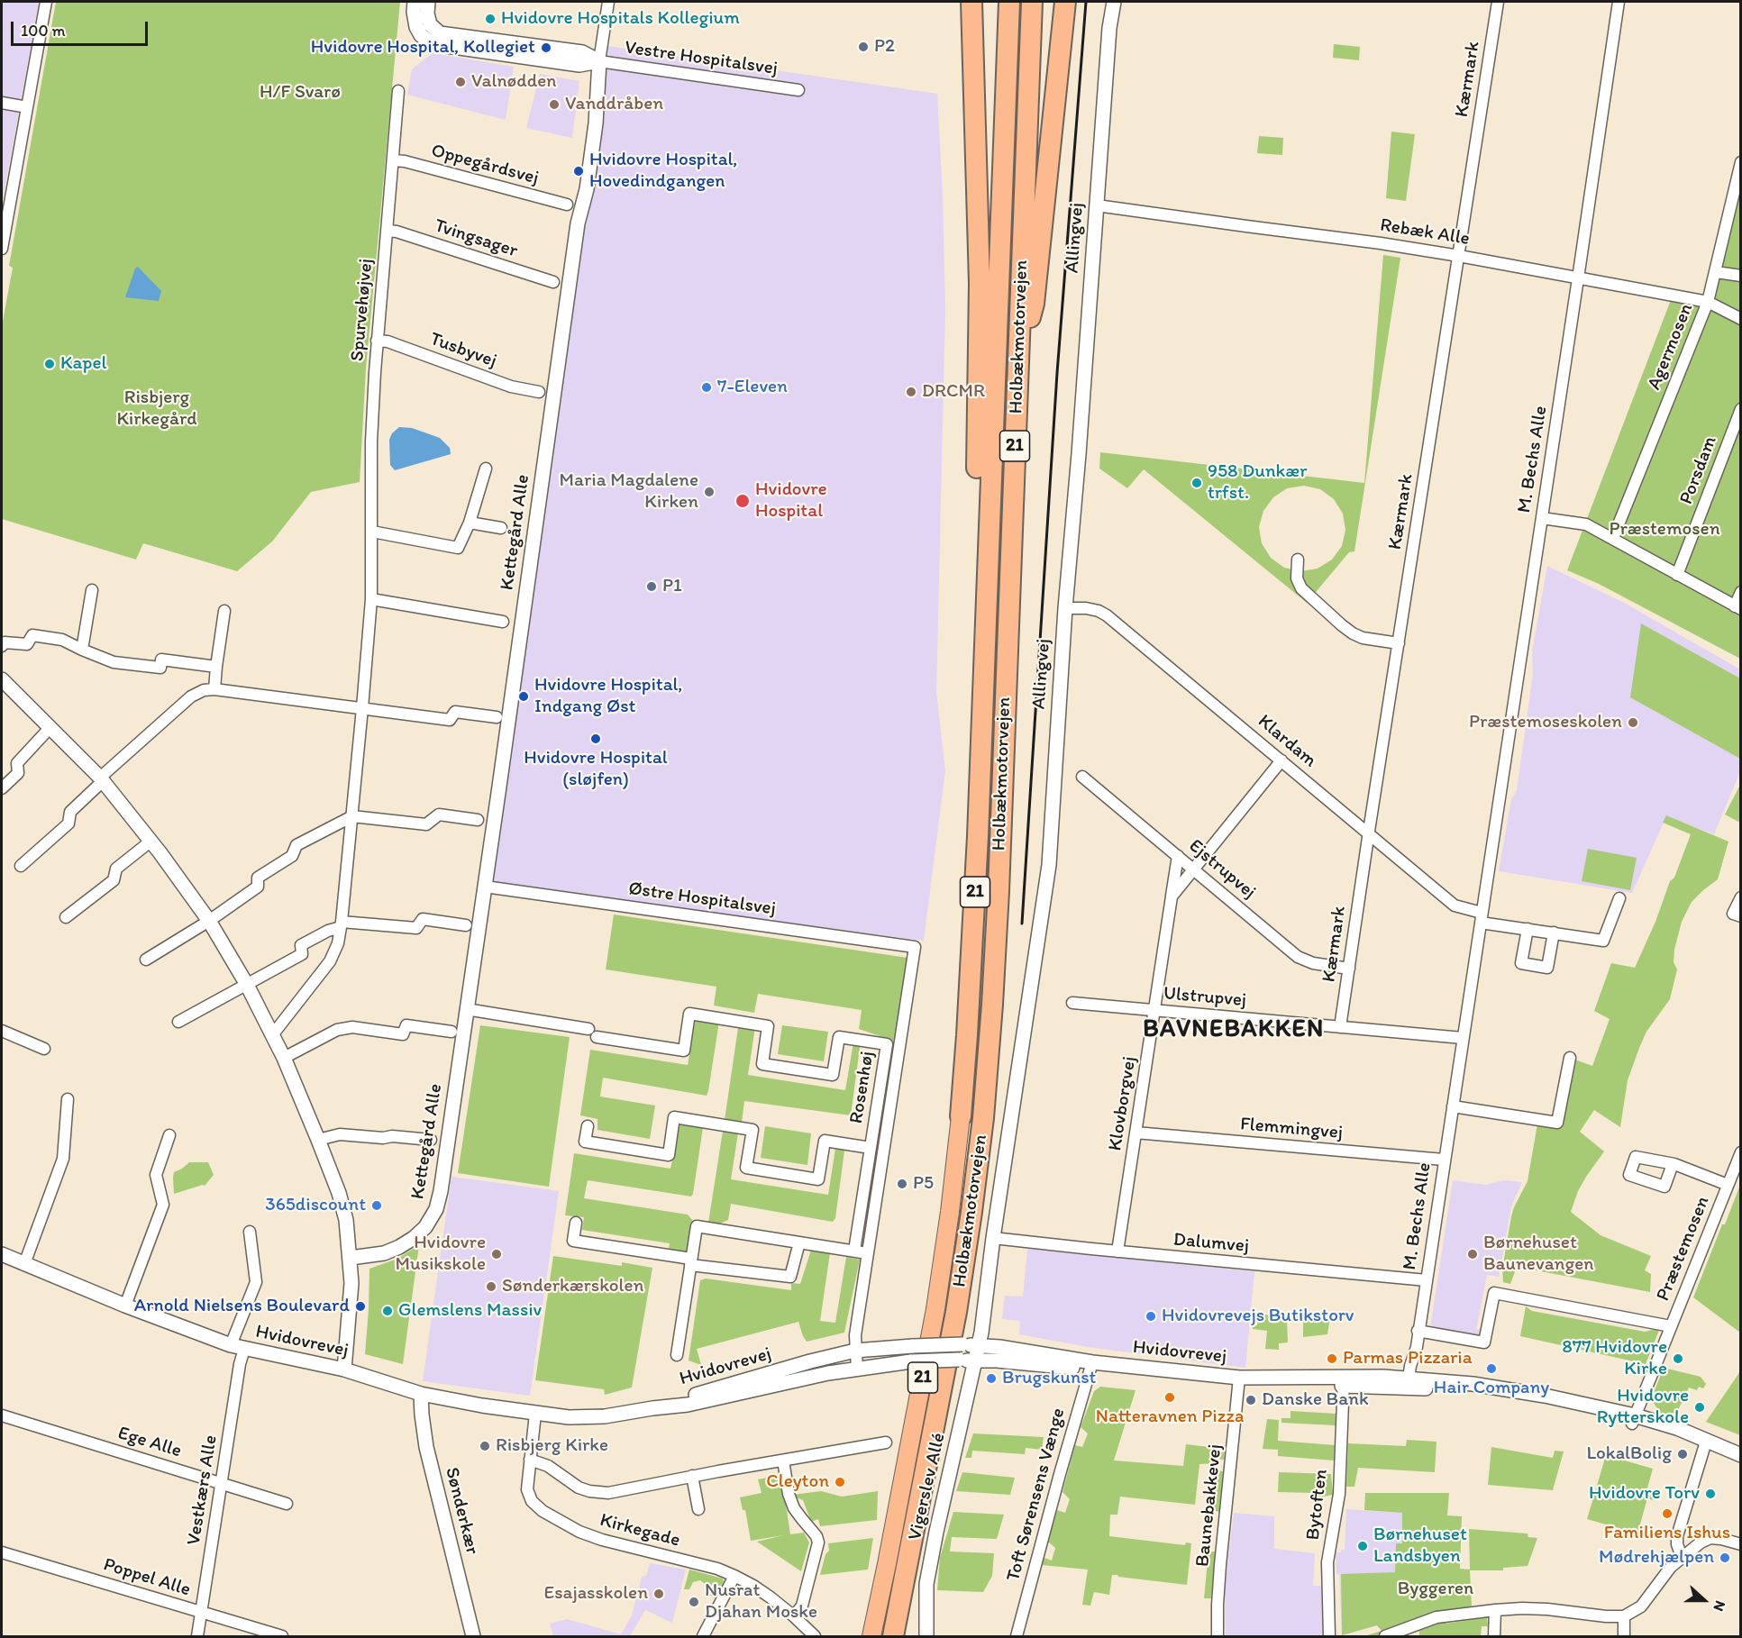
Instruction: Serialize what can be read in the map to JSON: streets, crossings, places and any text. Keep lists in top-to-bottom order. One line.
{"streets":{"highway":["Holbækmotorvejen","21"],"street":["Vestre Hospitalsvej","Kærmark","Oppegårdsvej","Rebæk Alle","Allingvej","Tvingsager","Spurvehøjvej","Agermosen","Tusbyvej","M. Bechs Alle","Porsdam","Kettegård Alle","Klardam","Ejstrupvej","Østre Hospitalsvej","Ulstrupvej","Rosenhøj","Klovborgvej","Flemmingvej","Dalumvej","Præstemosen","Hvidovrevej","Ege Alle","Vigerslev Allé","Vestkærs Alle","Toft Sørensens Vænge","Bytoften","Baunebakkevej","Sønderkær","Kirkegade","Poppel Alle"]},"crossings":[["Vestre Hospitalsvej","Kettegård Alle"],["Kærmark","Rebæk Alle"],["Kærmark","Klardam"],["Kærmark","Ejstrupvej"],["Kærmark","Ulstrupvej"],["Oppegårdsvej","Spurvehøjvej"],["Rebæk Alle","Allingvej"],["Rebæk Alle","Agermosen"],["Rebæk Alle","M. Bechs Alle"],["Allingvej","Klardam"],["Allingvej","Dalumvej"],["Allingvej","Hvidovrevej"],["Allingvej","Vigerslev Allé"],["Tvingsager","Spurvehøjvej"],["Spurvehøjvej","Tusbyvej"],["M. Bechs Alle","Klardam"],["M. Bechs Alle","Ulstrupvej"],["M. Bechs Alle","Flemmingvej"],["M. Bechs Alle","Dalumvej"],["M. Bechs Alle","Præstemosen"],["M. Bechs Alle","Hvidovrevej"],["Kettegård Alle","Østre Hospitalsvej"],["Kettegård Alle","Rosenhøj"],["Klardam","Klovborgvej"],["Ejstrupvej","Klovborgvej"],["Østre Hospitalsvej","Rosenhøj"],["Ulstrupvej","Klovborgvej"],["Rosenhøj","Hvidovrevej"],["Klovborgvej","Flemmingvej"],["Klovborgvej","Dalumvej"],["Præstemosen","Hvidovrevej"],["Hvidovrevej","Vigerslev Allé"],["Hvidovrevej","Vestkærs Alle"],["Hvidovrevej","Toft Sørensens Vænge"],["Hvidovrevej","Bytoften"],["Hvidovrevej","Baunebakkevej"],["Hvidovrevej","Sønderkær"],["Hvidovrevej","Kirkegade"],["Ege Alle","Vestkærs Alle"],["Vestkærs Alle","Poppel Alle"]],"districts":["BAVNEBAKKEN"],"parks":["H/F Svarø","Risbjerg Kirkegård","Præstemosen","Byggeren"],"places":["Hvidovre Hospitals Kollegium","P2","Hvidovre Hospital, Kollegiet","Valnødden","Vanddråben","Hvidovre Hospital, Hovedindgangen","Kapel","7-Eleven","DRCMR","958 Dunkær trfst.","Maria Magdalene Kirken","Hvidovre Hospital","P1","Hvidovre Hospital, Indgang Øst","Præstemoseskolen","Hvidovre Hospital (sløjfen)","P5","365discount","Hvidovre Musikskole","Børnehuset Baunevangen","Sønderkærskolen","Arnold Nielsens Boulevard","Glemslens Massiv","Hvidovrevejs Butikstorv","Parmas Pizzaria","877 Hvidovre Kirke","Hair Company","Brugskunst","Natteravnen Pizza","Danske Bank","Hvidovre Rytterskole","Risbjerg Kirke","LokalBolig","Cleyton","Hvidovre Torv","Familiens Ishus","Børnehuset Landsbyen","Mødrehjælpen","Esajasskolen","Nusrat Djahan Moske"],"scale_bar":"100 m","north":"right"}
